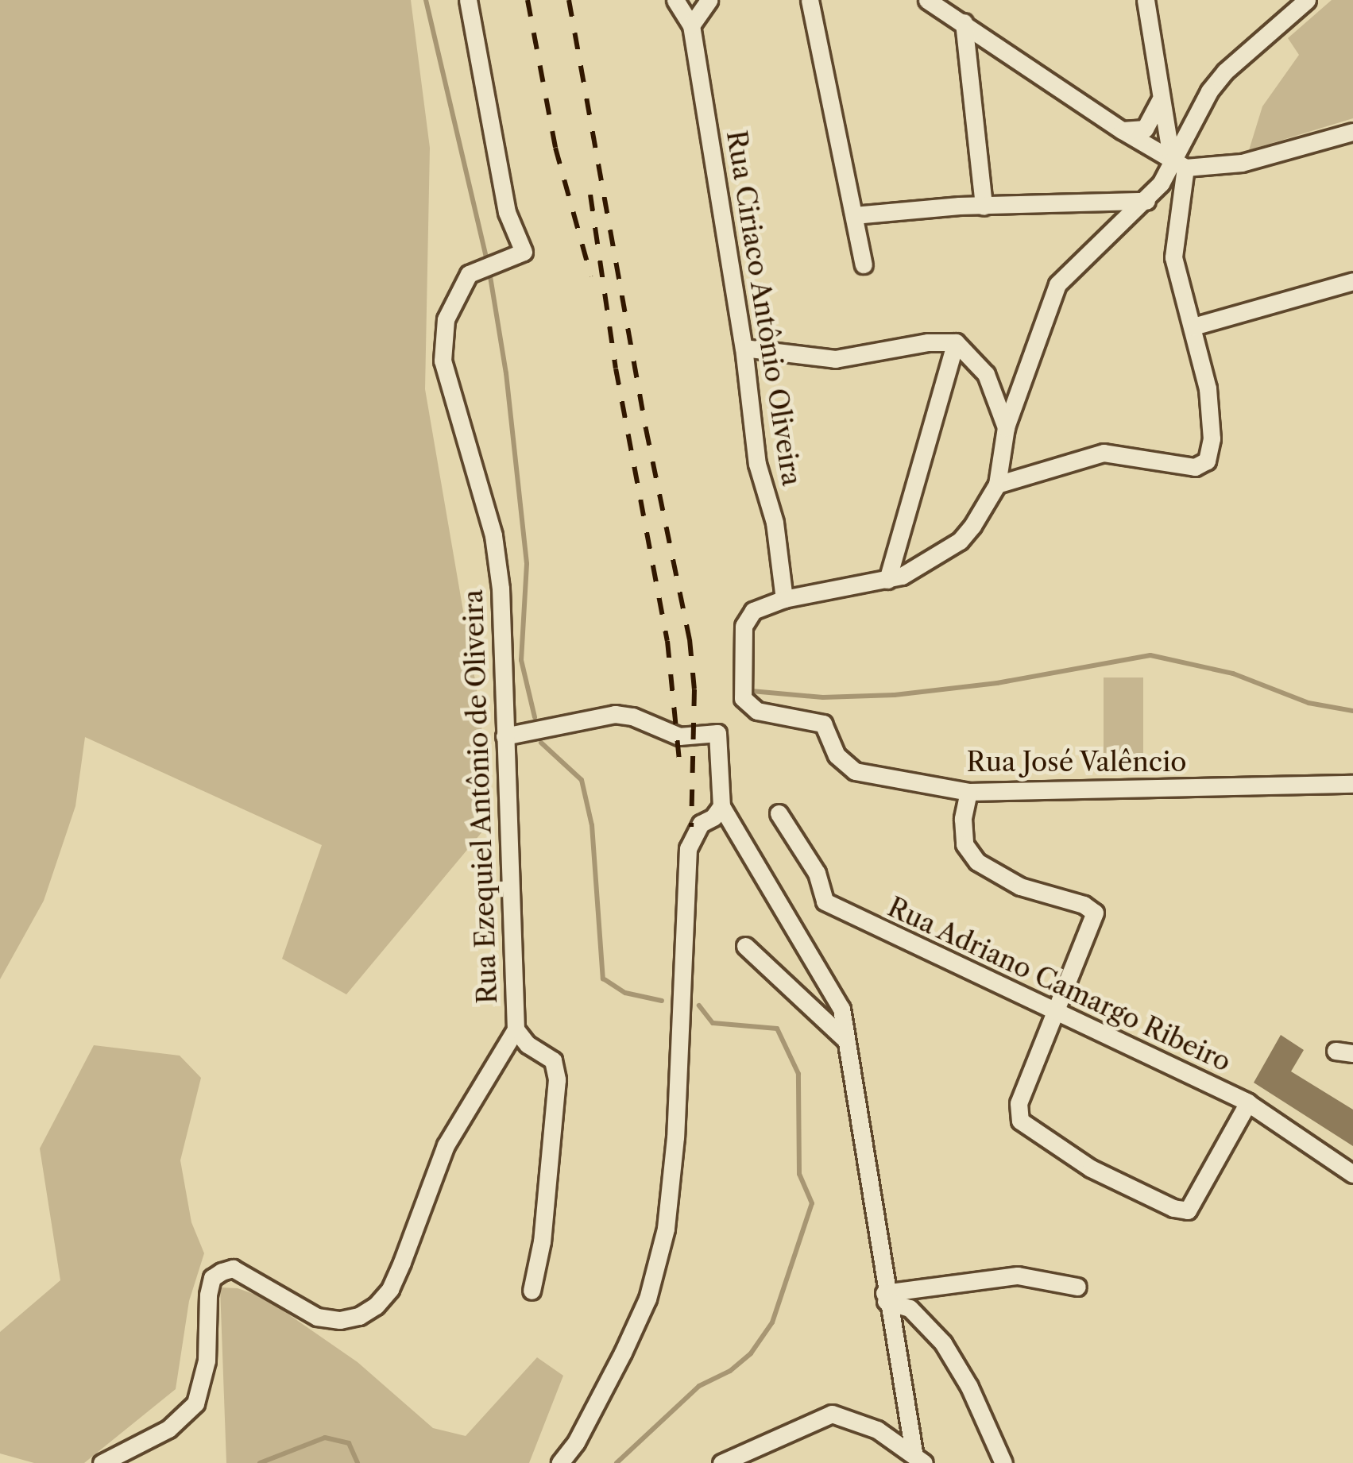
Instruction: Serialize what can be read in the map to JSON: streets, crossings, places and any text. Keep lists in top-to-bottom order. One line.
{"streets":{"street":["Rua Ciriaco Antônio Oliveira","Rua José Valêncio","Rua Ezequiel Antônio de Oliveira","Rua Adriano Camargo Ribeiro"]},"crossings":[["Rua Ciriaco Antônio Oliveira","Rua José Valêncio"]]}
